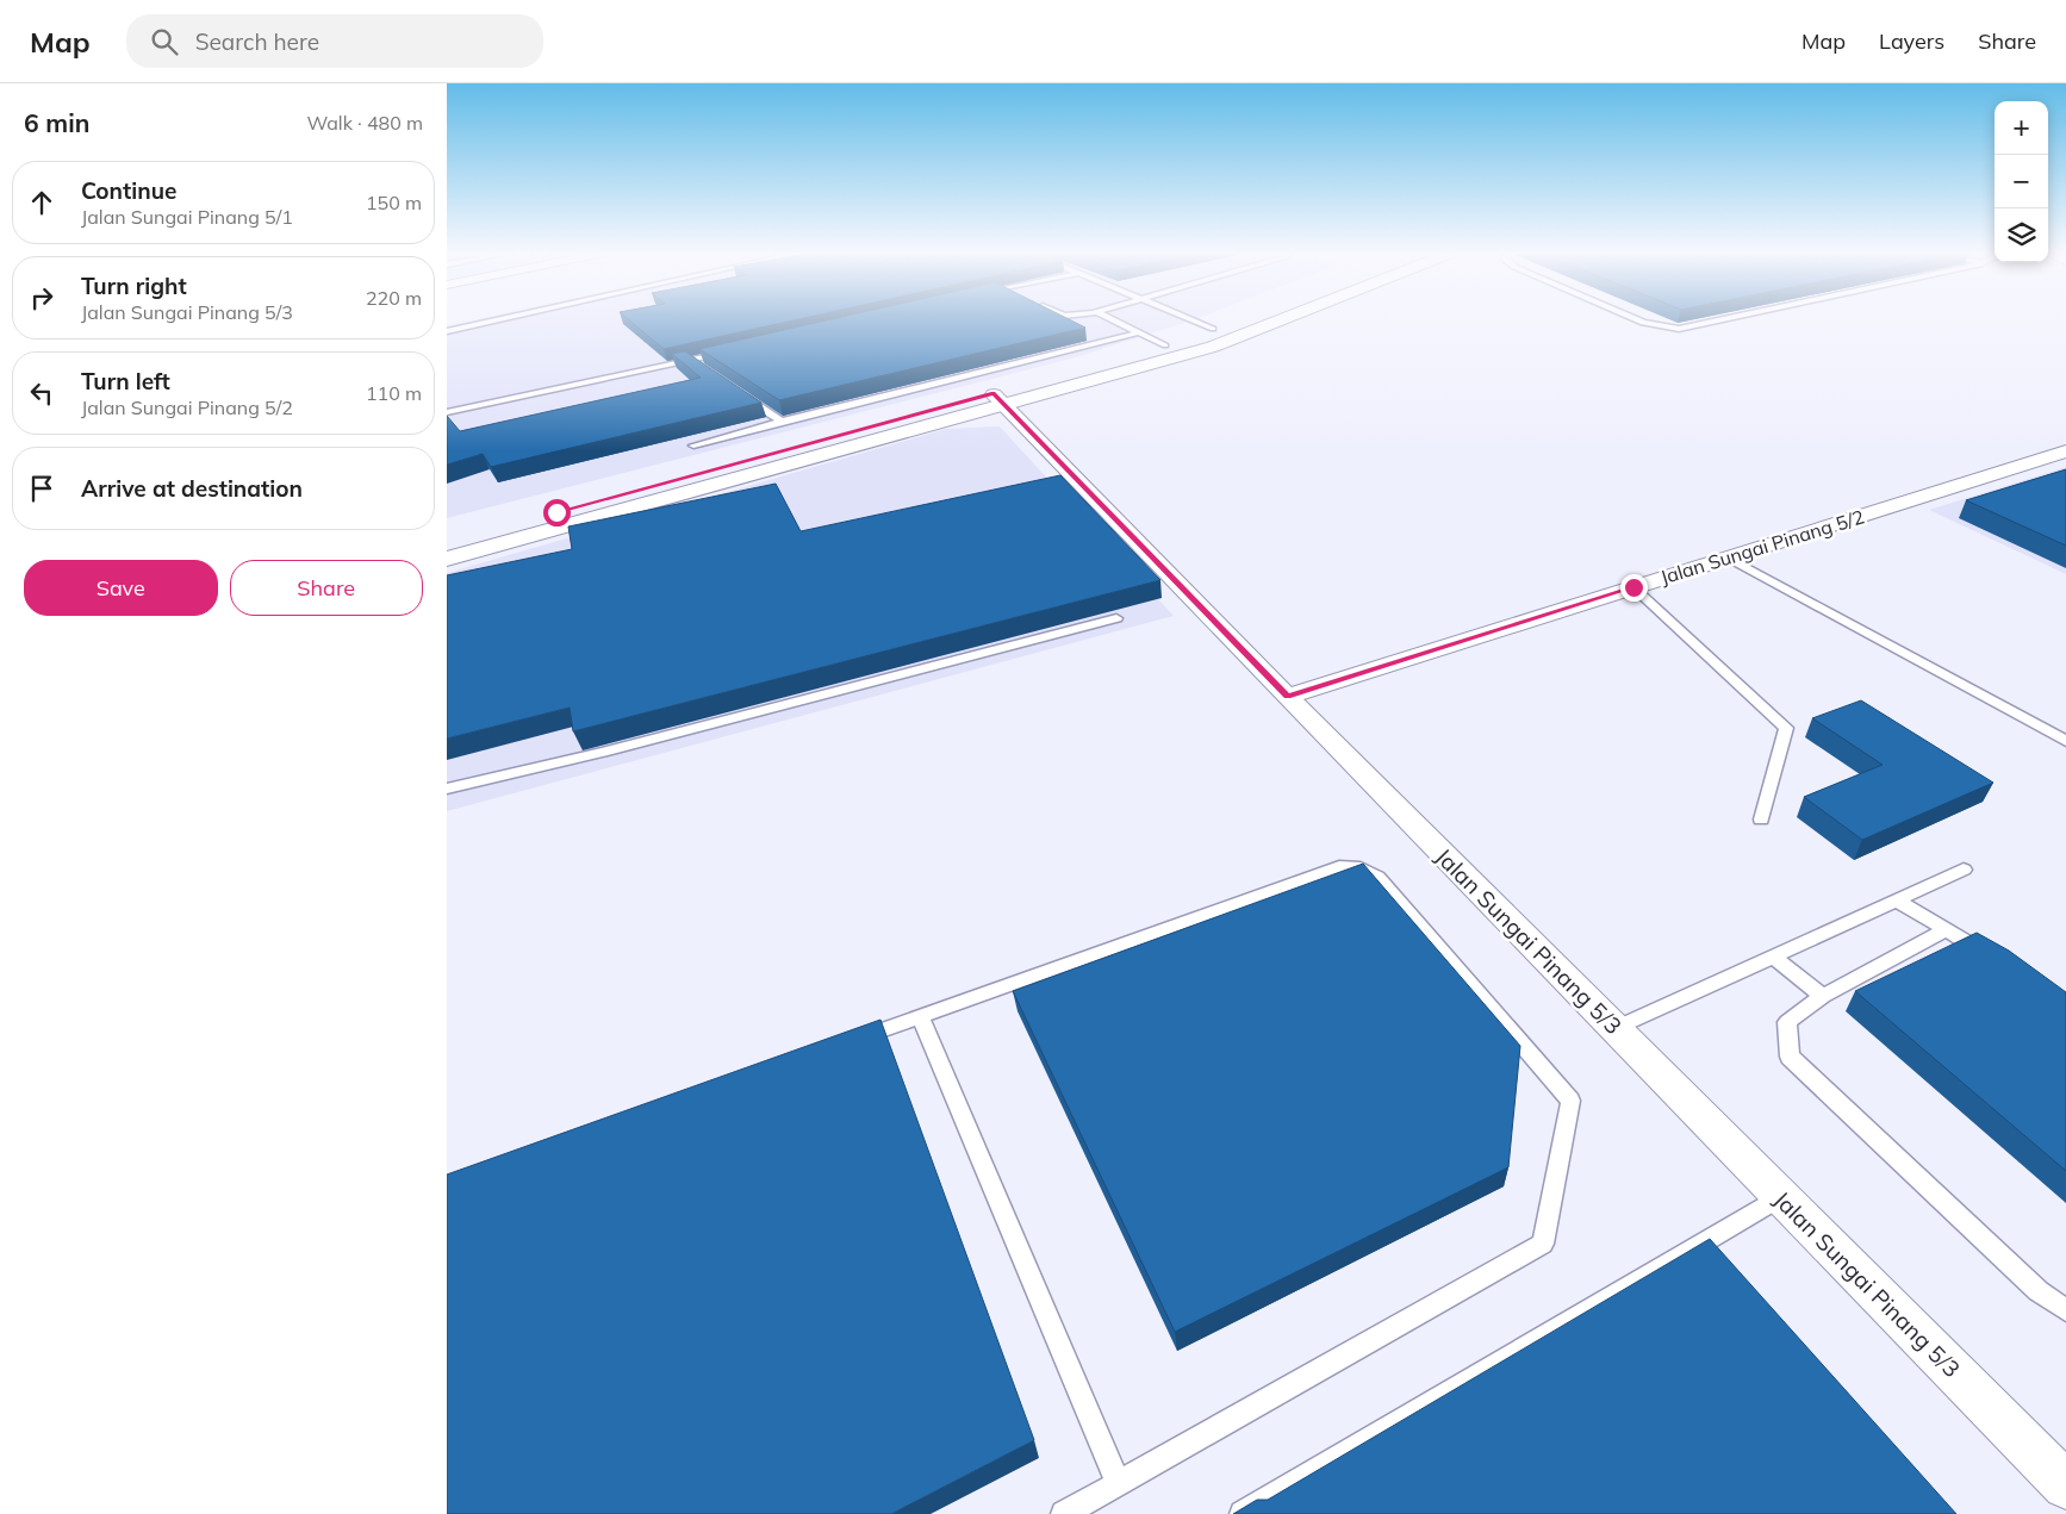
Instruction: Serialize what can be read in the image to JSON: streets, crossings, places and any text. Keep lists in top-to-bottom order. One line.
{"streets":{"street":["Jalan Sungai Pinang 5/2","Jalan Sungai Pinang 5/3"]},"crossings":[["Jalan Sungai Pinang 5/2","Jalan Sungai Pinang 5/3"]],"page":{"header":"Map","search":"Search here","nav":["Map","Layers","Share"],"heading":["6 min","Walk · 480 m"],"map_buttons":["+","−"],"list":[["Continue","Jalan Sungai Pinang 5/1","150 m"],["Turn right","Jalan Sungai Pinang 5/3","220 m"],["Turn left","Jalan Sungai Pinang 5/2","110 m"],"Arrive at destination"],"buttons":["Save","Share"]}}
